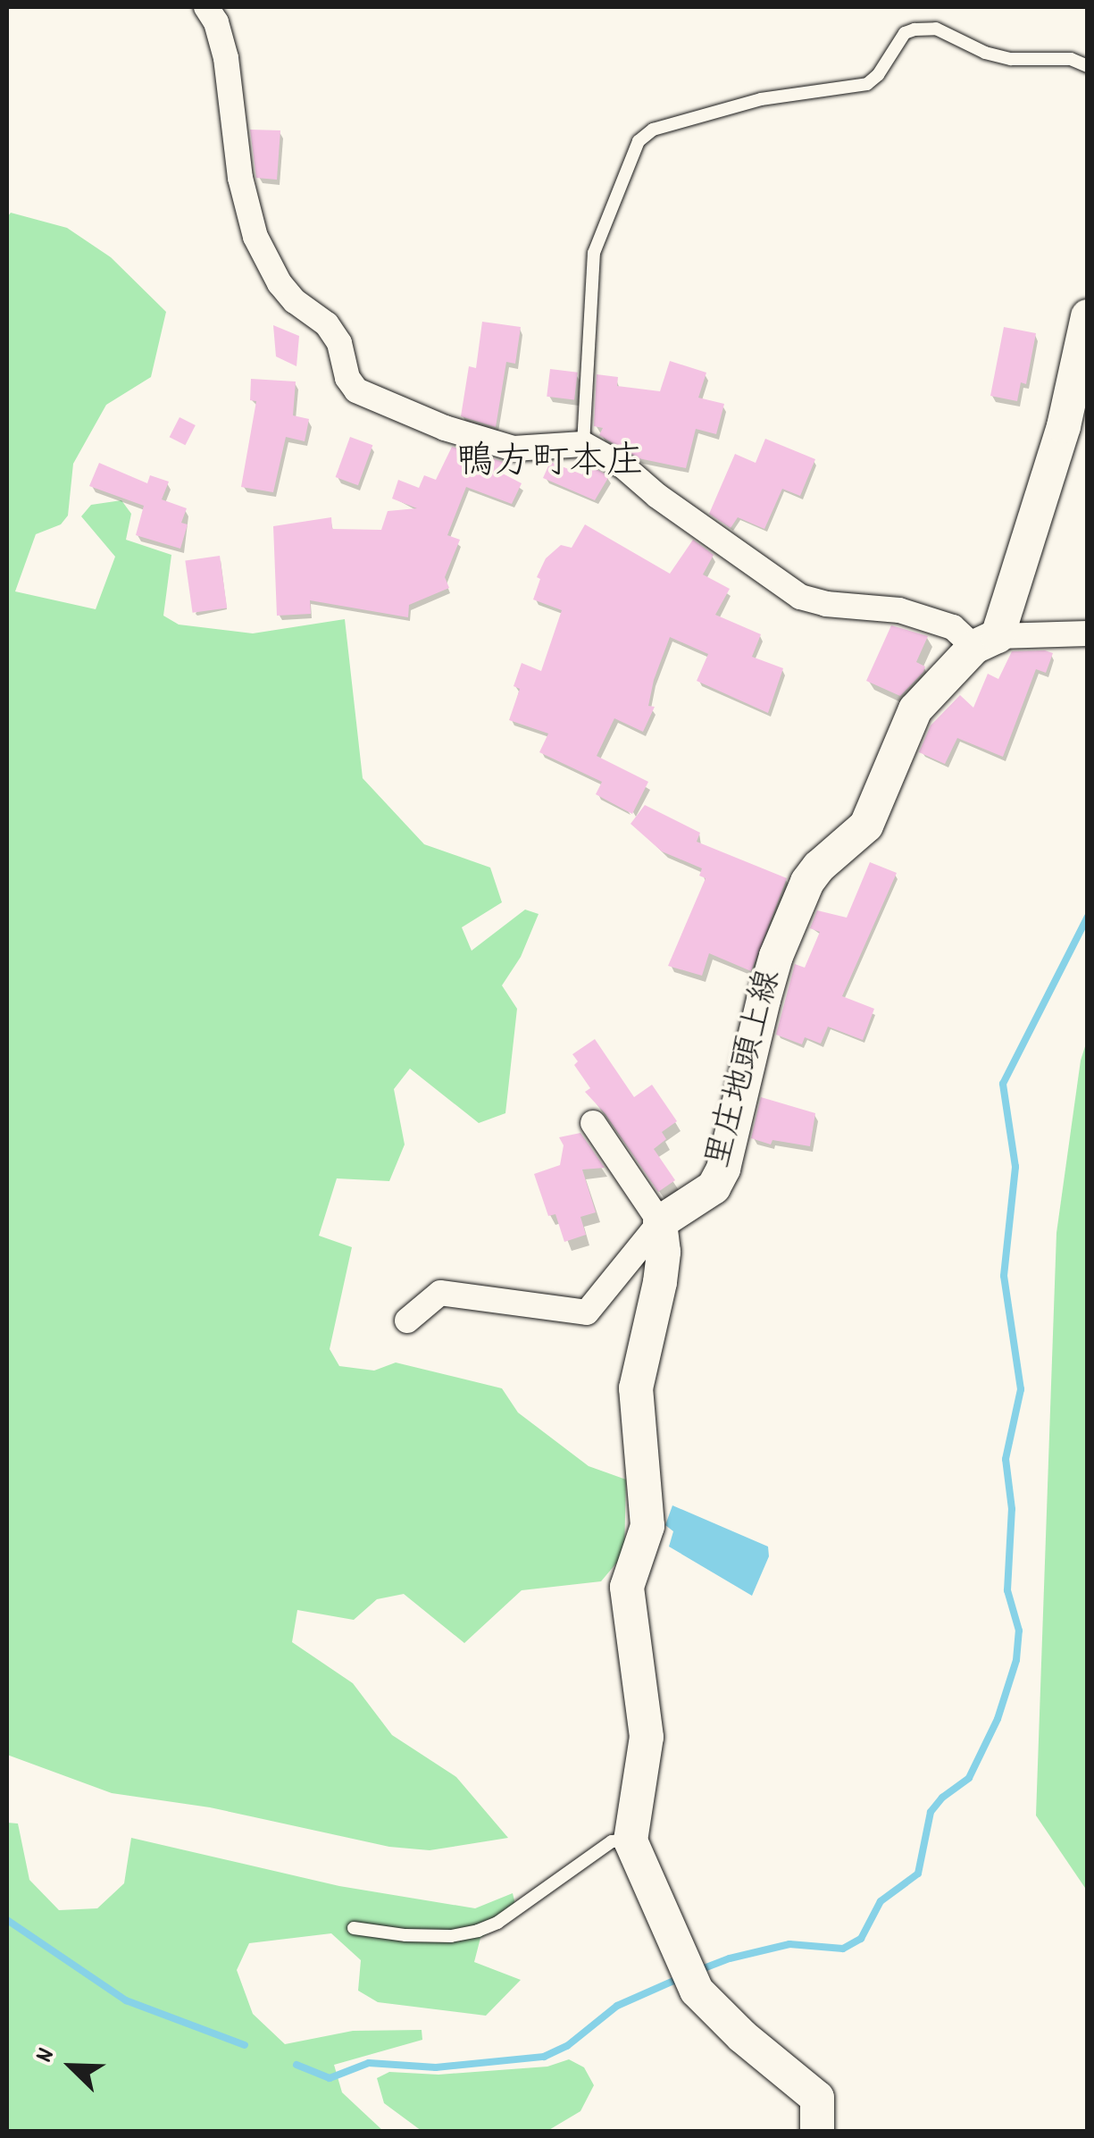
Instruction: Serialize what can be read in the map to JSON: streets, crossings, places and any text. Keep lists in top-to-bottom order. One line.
{"streets":{"main road":["里庄地頭上線"]},"districts":["鴨方町本庄"],"north":"top left"}
